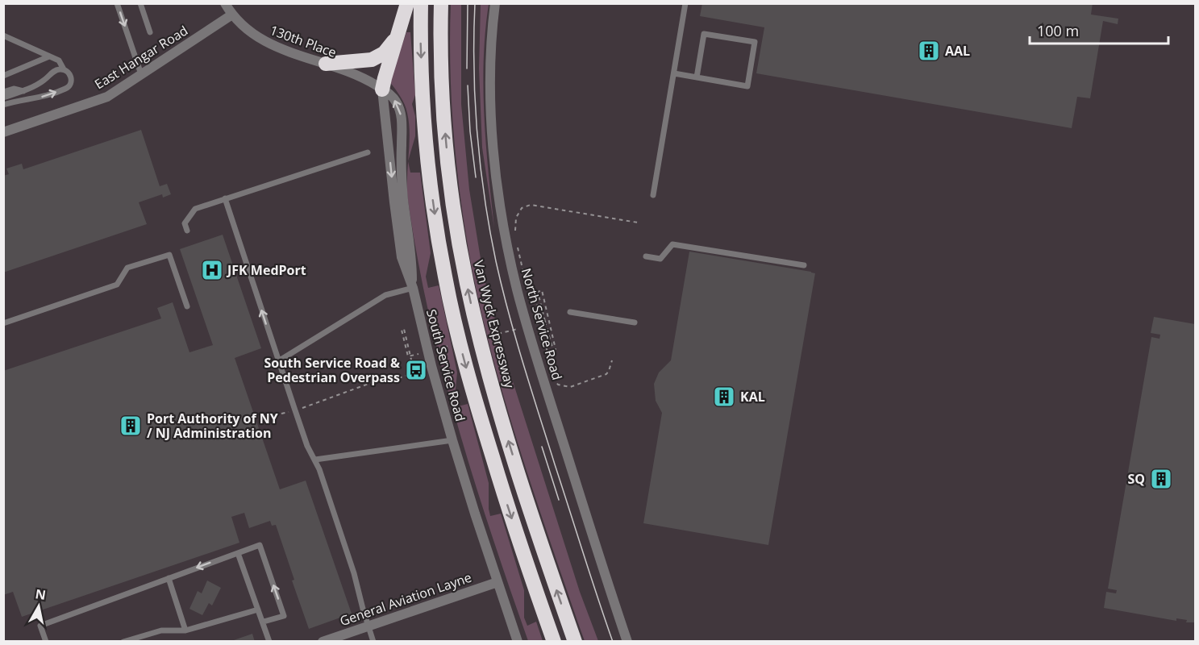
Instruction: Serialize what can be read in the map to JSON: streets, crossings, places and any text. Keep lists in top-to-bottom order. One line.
{"streets":{"highway":["Van Wyck Expressway"],"street":["130th Place","East Hangar Road","North Service Road","South Service Road","General Aviation Layne"]},"crossings":[["130th Place","East Hangar Road"],["130th Place","South Service Road"],["South Service Road","General Aviation Layne"]],"one_way":["130th Place","South Service Road"],"places":{"building":["AAL","KAL","Port Authority of NY / NJ Administration","SQ"],"hospital":["JFK MedPort"],"bus stop":["South Service Road & Pedestrian Overpass"]},"scale_bar":"100 m","north":"top"}
